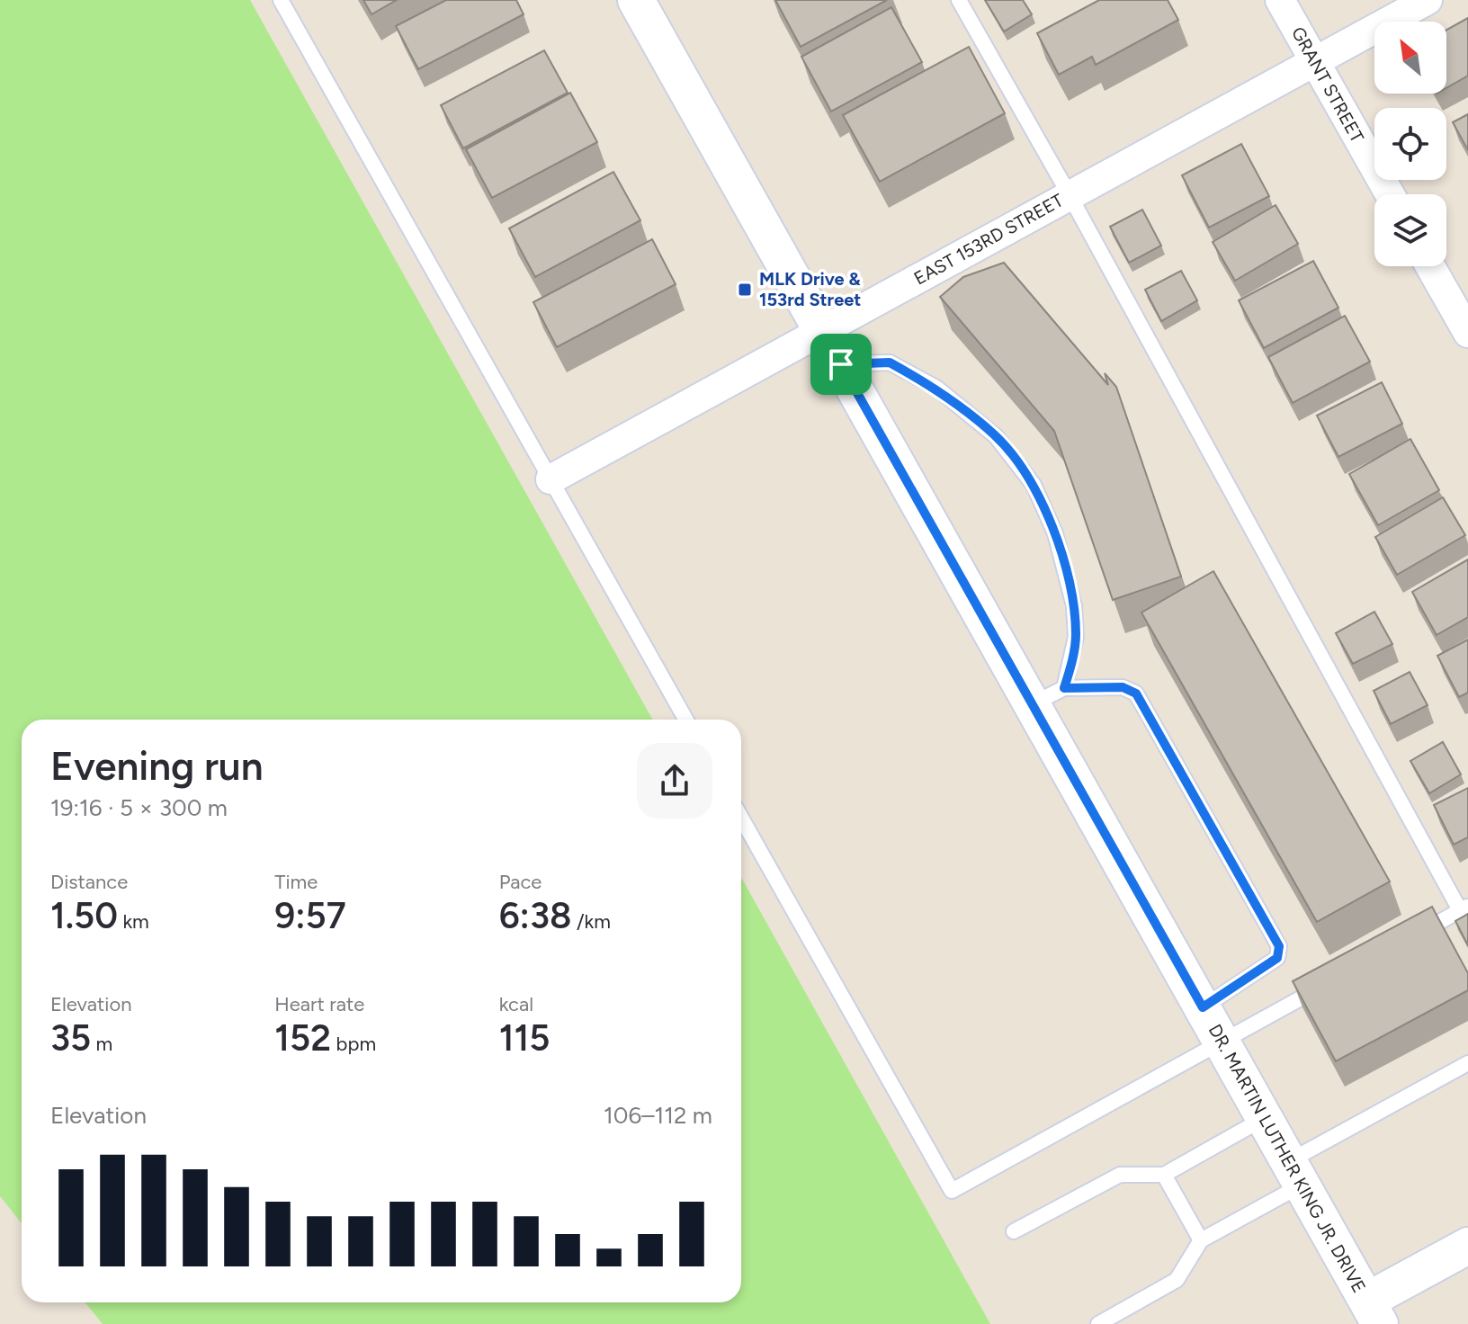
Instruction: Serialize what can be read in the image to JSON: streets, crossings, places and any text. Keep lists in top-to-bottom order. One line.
{"streets":{"street":["GRANT STREET","EAST 153RD STREET","DR. MARTIN LUTHER KING JR. DRIVE"]},"crossings":[["GRANT STREET","EAST 153RD STREET"],["EAST 153RD STREET","DR. MARTIN LUTHER KING JR. DRIVE"]],"places":{"transit":["MLK Drive & 153rd Street"]},"north":"top left","page":{"heading":["Evening run","19:16 · 5 × 300 m"],"stats":[["Distance","1.50 km"],["Time","9:57"],["Pace","6:38 /km"],["Elevation","35 m"],["Heart rate","152 bpm"],["kcal","115"]],"chart":["Elevation","106–112 m"]}}
